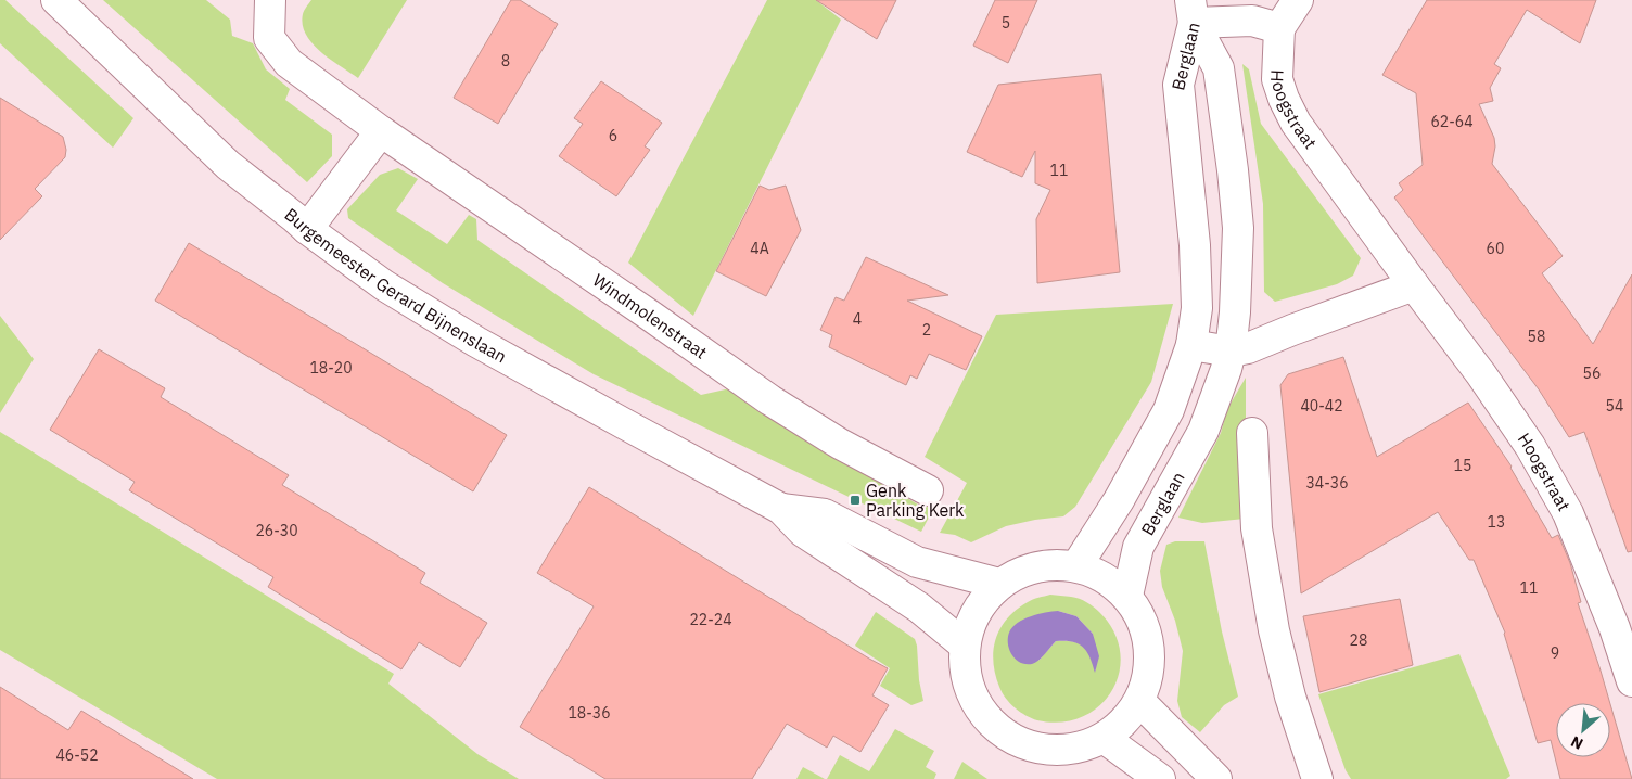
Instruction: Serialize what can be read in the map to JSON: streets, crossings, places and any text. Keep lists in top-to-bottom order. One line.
{"streets":{"street":["Berglaan","Hoogstraat","Burgemeester Gerard Bijnenslaan","Windmolenstraat"]},"crossings":[["Berglaan","Burgemeester Gerard Bijnenslaan"]],"places":{"transit":["Genk Parking Kerk"]},"house_numbers":["5","8","62-64","6","11","4A","60","4","2","58","18-20","56","40-42","54","15","34-36","13","26-30","11","22-24","28","9","18-36","46-52"],"north":"bottom left"}
